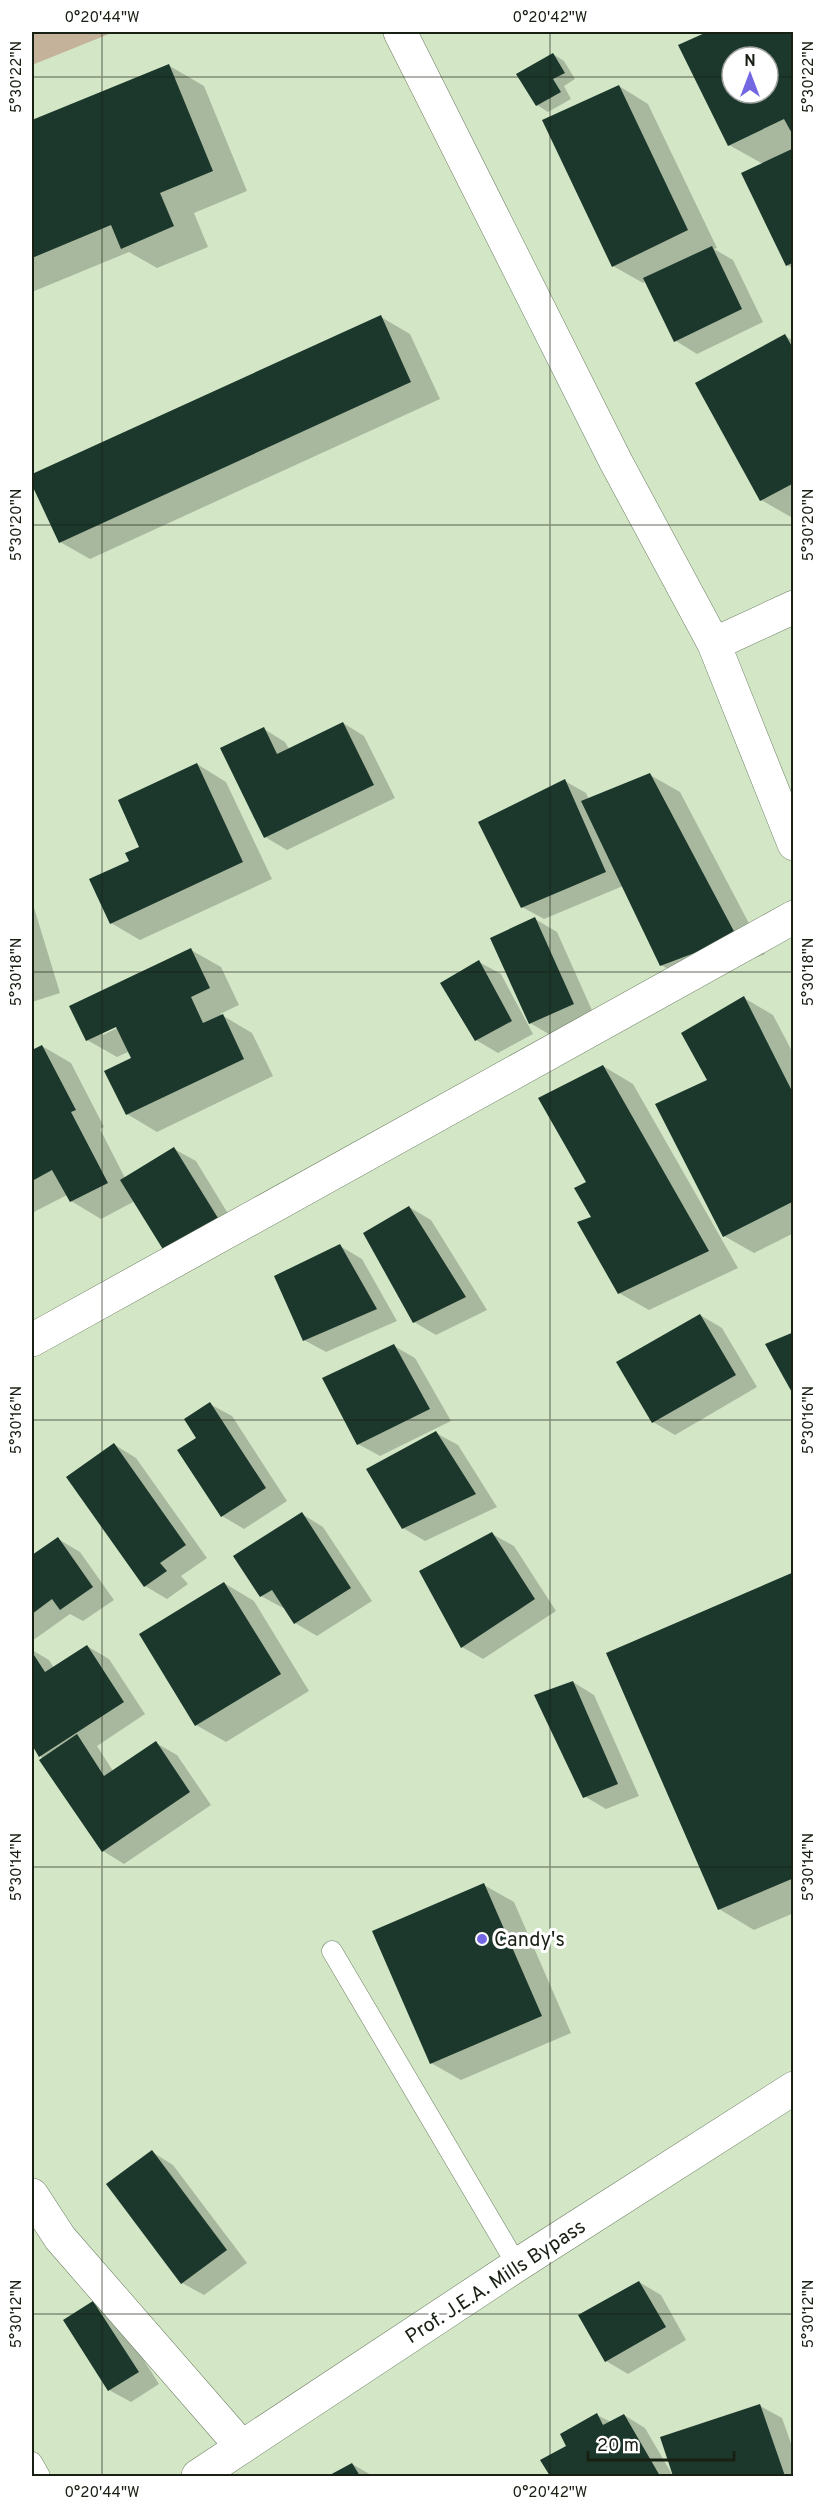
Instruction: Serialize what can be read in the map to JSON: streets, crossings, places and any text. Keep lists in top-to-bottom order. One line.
{"streets":{"street":["Prof. J.E.A. Mills Bypass"]},"places":["Candy's"],"scale_bar":"20 m","north":"top","coordinates":["0°20'44\"W","0°20'42\"W","5°30'22\"N","5°30'20\"N","5°30'18\"N","5°30'16\"N","5°30'14\"N","5°30'12\"N"]}
